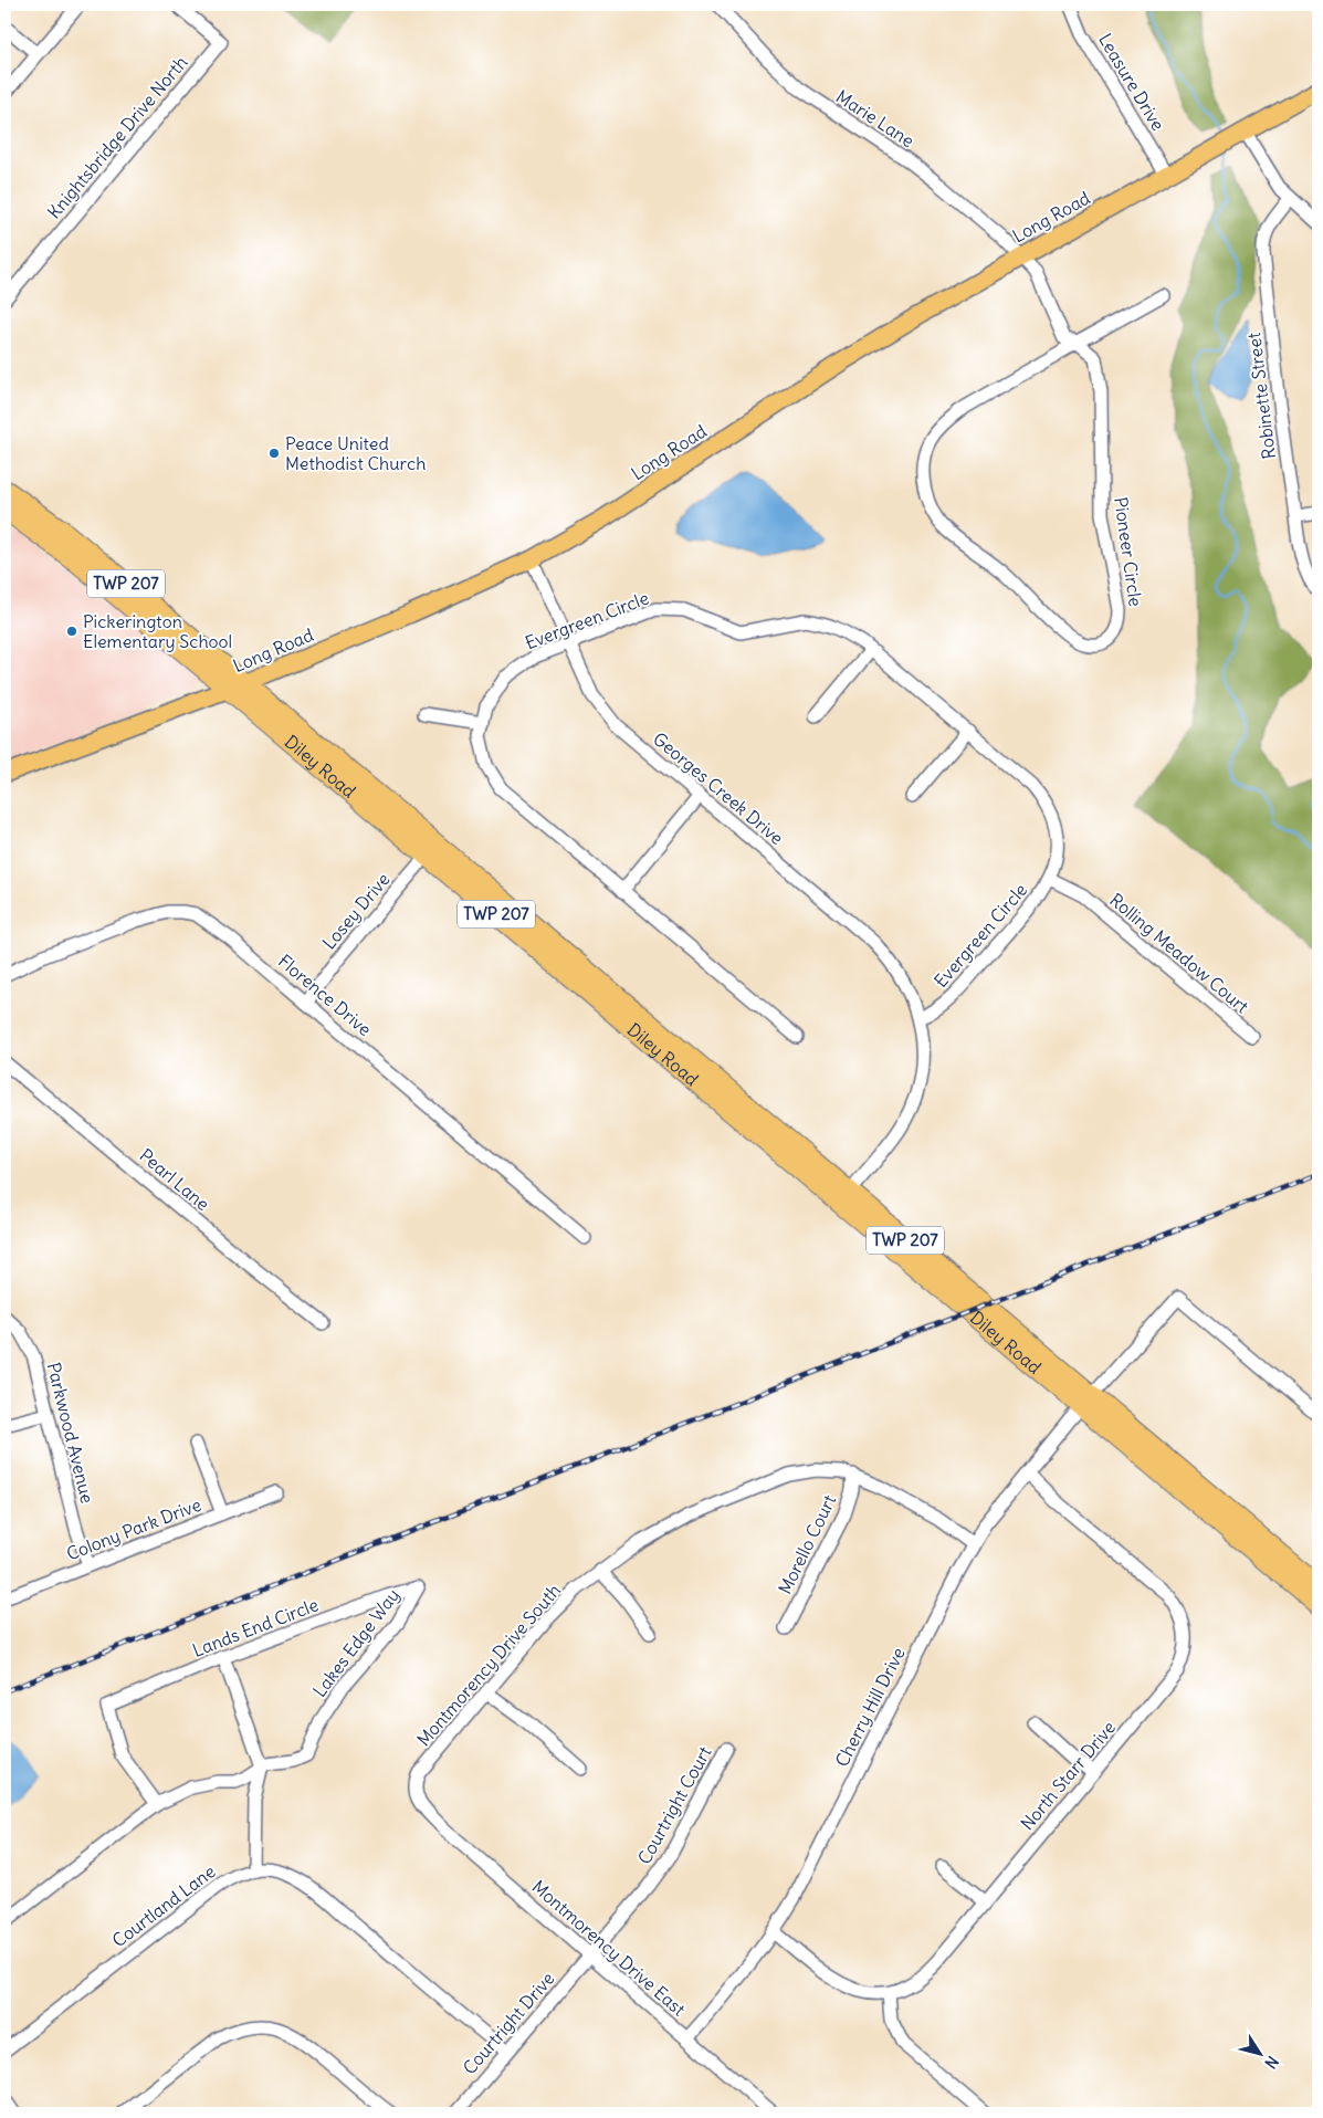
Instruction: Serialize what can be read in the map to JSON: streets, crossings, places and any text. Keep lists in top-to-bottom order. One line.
{"streets":{"highway":["TWP 207","Diley Road"],"main road":["Long Road"],"street":["Leasure Drive","Marie Lane","Knightsbridge Drive North","Robinette Street","Pioneer Circle","Evergreen Circle","Georges Creek Drive","Losey Drive","Rolling Meadow Court","Florence Drive","Pearl Lane","Parkwood Avenue","Colony Park Drive","Morello Court","Lands End Circle","Lakes Edge Way","Montmorency Drive South","Cherry Hill Drive","North Starr Drive","Courtright Court","Courtland Lane","Montmorency Drive East","Courtright Drive"]},"crossings":[["Leasure Drive","Long Road"],["Marie Lane","Long Road"],["Marie Lane","Pioneer Circle"],["Long Road","Pioneer Circle"],["Long Road","Diley Road"],["Long Road","Georges Creek Drive"],["Evergreen Circle","Georges Creek Drive"],["Evergreen Circle","Rolling Meadow Court"],["Diley Road","Losey Drive"],["Diley Road","Cherry Hill Drive"],["Losey Drive","Florence Drive"],["Parkwood Avenue","Colony Park Drive"],["Morello Court","Montmorency Drive South"],["Lands End Circle","Lakes Edge Way"],["Montmorency Drive South","Cherry Hill Drive"],["Montmorency Drive South","Montmorency Drive East"],["Cherry Hill Drive","North Starr Drive"],["Cherry Hill Drive","Montmorency Drive East"],["Courtright Court","Montmorency Drive East"],["Courtright Court","Courtright Drive"],["Courtland Lane","Courtright Drive"],["Montmorency Drive East","Courtright Drive"]],"places":["Peace United Methodist Church","Pickerington Elementary School"],"north":"bottom right"}
